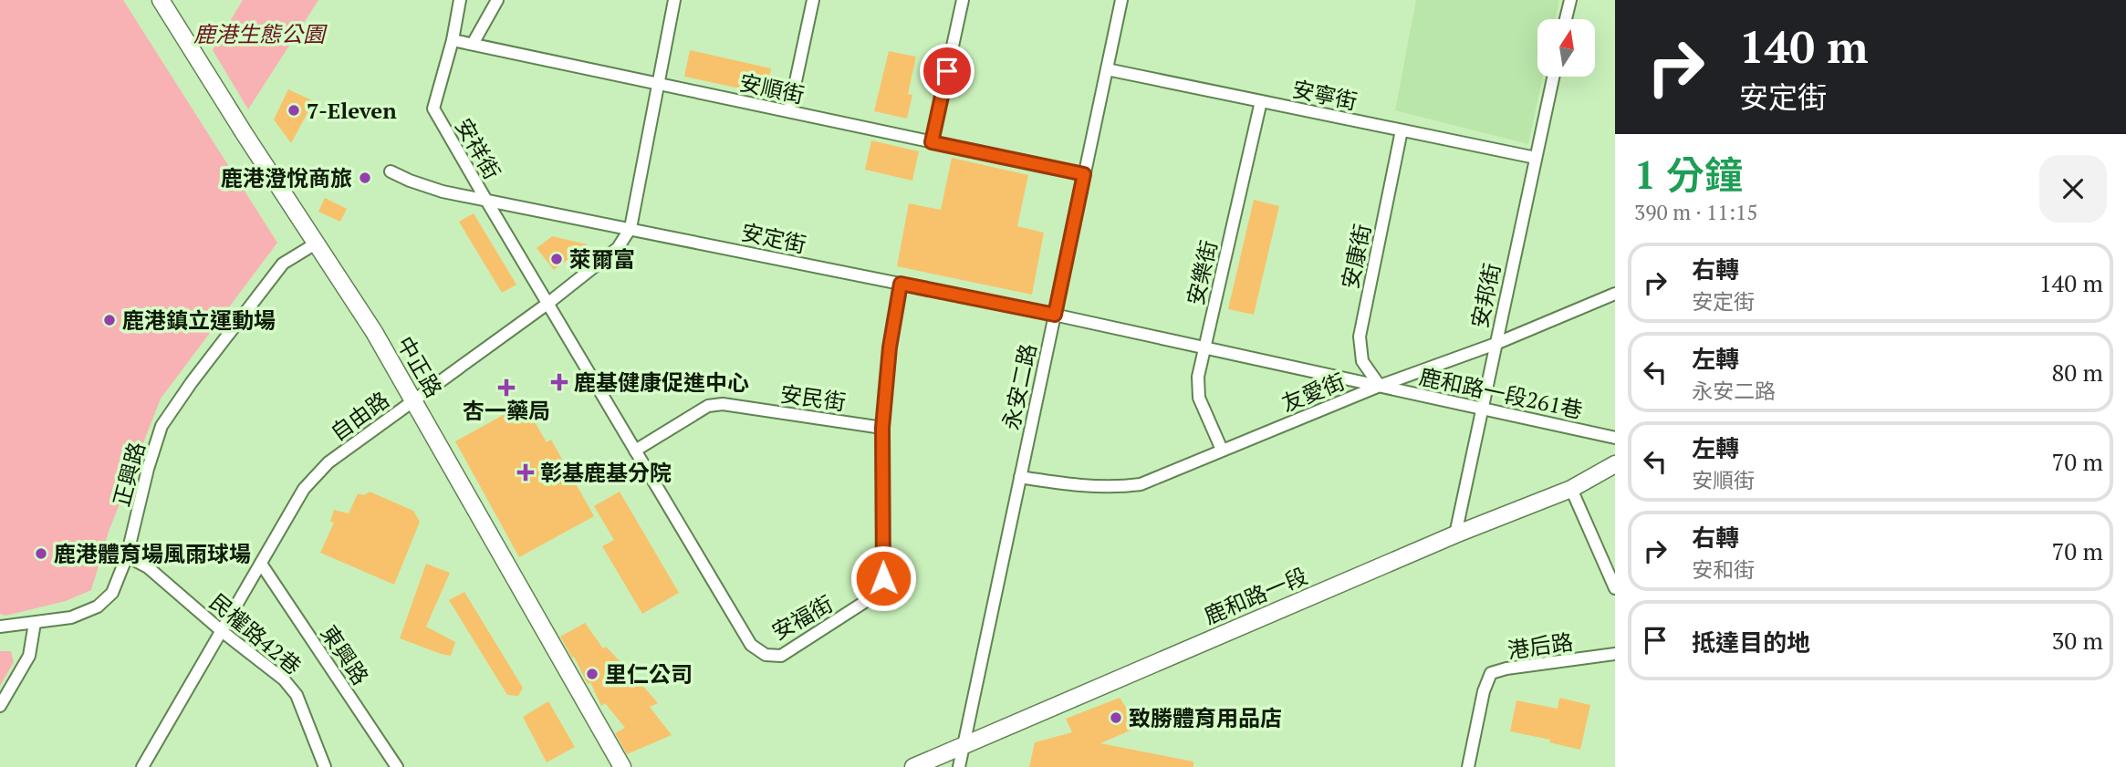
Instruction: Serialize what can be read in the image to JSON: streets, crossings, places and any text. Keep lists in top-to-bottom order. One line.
{"streets":{"main road":["中正路","鹿和路一段"],"street":["安順街","安寧街","安祥街","安定街","安康街","安樂街","安邦街","永安二路","友愛街","鹿和路一段261巷","安民街","自由路","正興路","安福街","民權路42巷","港后路","東興路"]},"crossings":[["安順街","安祥街"],["安順街","永安二路"],["安順街","自由路"],["安寧街","安康街"],["安寧街","安樂街"],["安寧街","安邦街"],["安寧街","永安二路"],["安祥街","安定街"],["安祥街","自由路"],["安祥街","安福街"],["安定街","安樂街"],["安定街","永安二路"],["安定街","鹿和路一段261巷"],["安定街","自由路"],["安定街","安福街"],["安康街","友愛街"],["安康街","鹿和路一段261巷"],["安樂街","友愛街"],["安樂街","鹿和路一段261巷"],["安邦街","友愛街"],["安邦街","鹿和路一段261巷"],["安邦街","鹿和路一段"],["中正路","自由路"],["中正路","正興路"],["永安二路","友愛街"],["永安二路","鹿和路一段"],["友愛街","鹿和路一段261巷"],["安民街","安福街"],["自由路","安福街"],["自由路","民權路42巷"],["自由路","東興路"],["正興路","民權路42巷"]],"parks":["鹿港生態公園"],"places":{"other":["7-Eleven","鹿港澄悅商旅","萊爾富","鹿港鎮立運動場","鹿港體育場風雨球場","里仁公司","致勝體育用品店"],"health":["鹿基健康促進中心","杏一藥局","彰基鹿基分院"]},"north":"top","page":{"turn":["140 m","安定街"],"heading":["1 分鐘","390 m · 11:15"],"list":[{"name":"右轉","note":"安定街","value":"140 m"},{"name":"左轉","note":"永安二路","value":"80 m"},{"name":"左轉","note":"安順街","value":"70 m"},{"name":"右轉","note":"安和街","value":"70 m"},{"name":"抵達目的地","value":"30 m"}]}}
